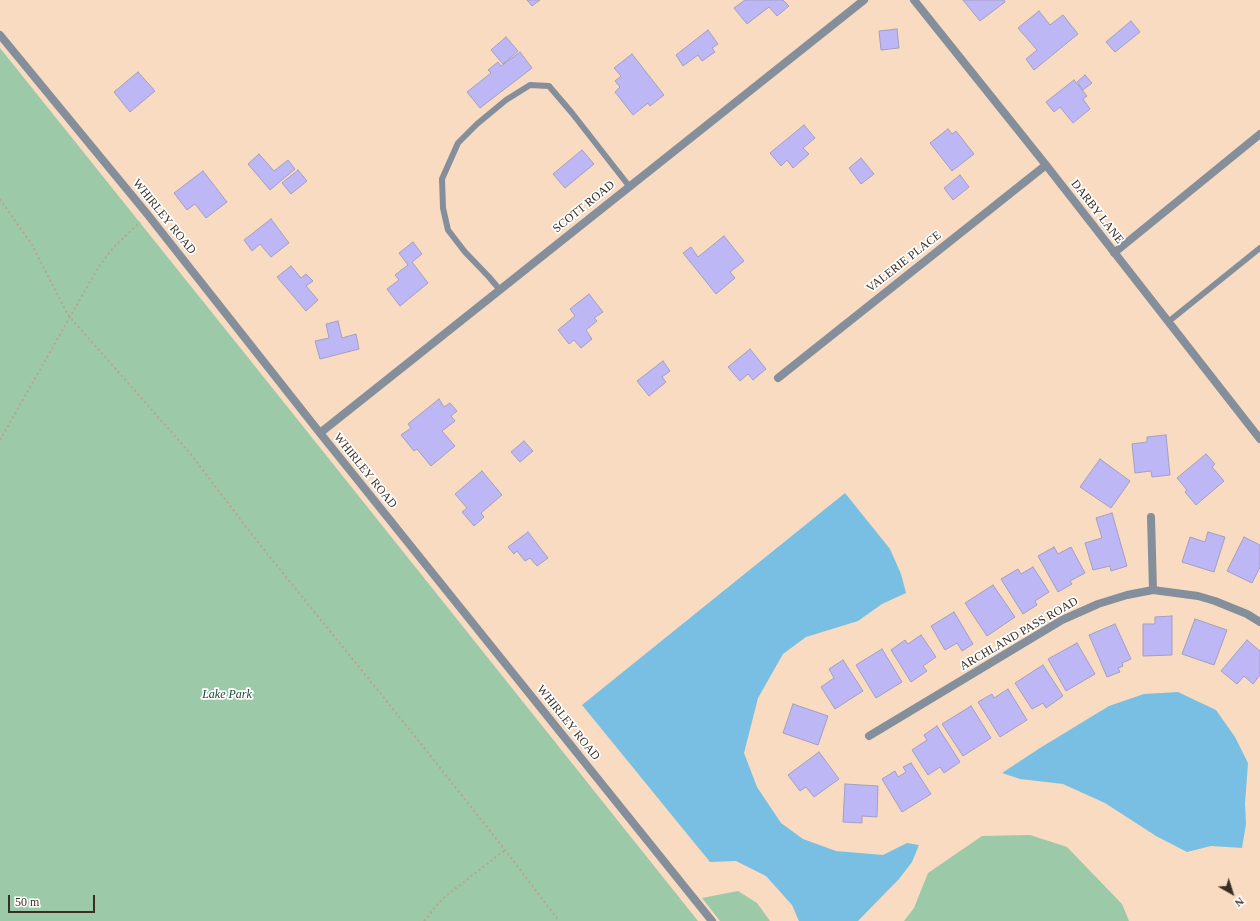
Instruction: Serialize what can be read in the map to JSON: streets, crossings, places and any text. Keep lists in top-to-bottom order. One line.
{"streets":{"street":["SCOTT ROAD","DARBY LANE","WHIRLEY ROAD","VALERIE PLACE","ARCHLAND PASS ROAD"]},"crossings":[["SCOTT ROAD","WHIRLEY ROAD"],["DARBY LANE","VALERIE PLACE"]],"parks":["Lake Park"],"scale_bar":"50 m","north":"bottom right"}
